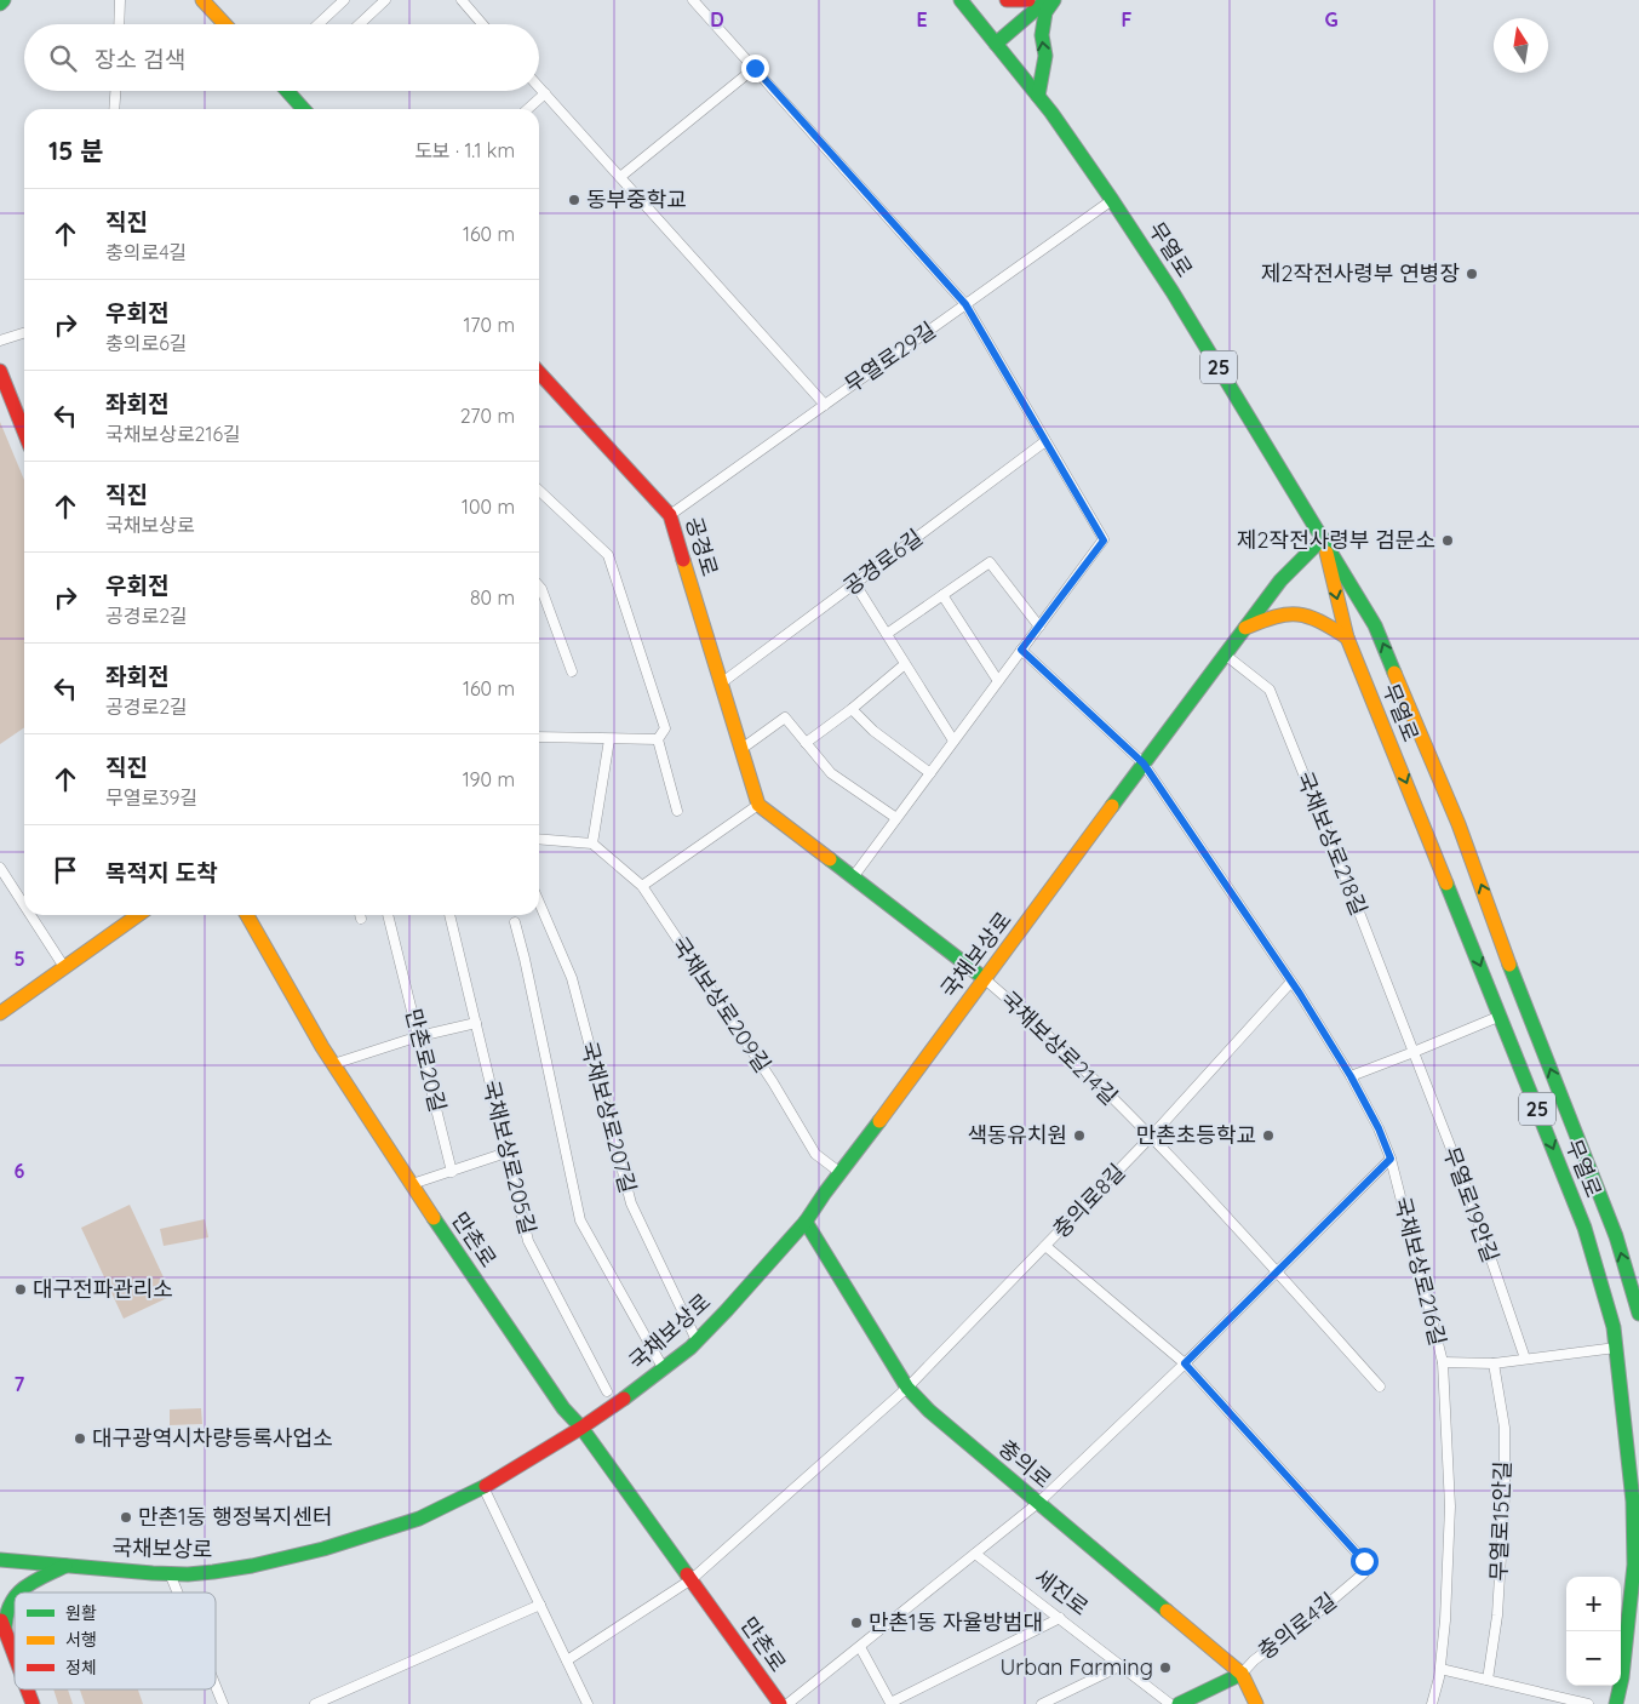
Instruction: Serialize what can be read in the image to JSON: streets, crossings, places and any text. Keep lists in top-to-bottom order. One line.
{"streets":{"main road":["무열로","25","공경로","국채보상로","만촌로","충의로"],"street":["무열로29길","공경로6길","국채보상로218길","국채보상로209길","국채보상로214길","만촌로20길","국채보상로207길","국채보상로205길","충의로8길","무열로19안길","국채보상로216길","무열로15안길","세진로","충의로4길"]},"crossings":[["무열로","무열로29길"],["무열로","국채보상로"],["무열로29길","공경로"],["공경로","공경로6길"],["국채보상로218길","국채보상로"],["국채보상로218길","무열로19안길"],["국채보상로","국채보상로209길"],["국채보상로","국채보상로214길"],["국채보상로","국채보상로207길"],["국채보상로","만촌로"],["국채보상로","국채보상로216길"],["국채보상로","충의로"],["국채보상로214길","충의로8길"],["충의로8길","만촌로"],["충의로8길","국채보상로216길"],["충의로8길","충의로"],["충의로","충의로4길"]],"places":["동부중학교","제2작전사령부 연병장","제2작전사령부 검문소","색동유치원","만촌초등학교","대구전파관리소","대구광역시차량등록사업소","만촌1동 행정복지센터","만촌1동 자율방범대","Urban Farming"],"legend":["원활","서행","정체"],"north":"top","page":{"search":"장소 검색","heading":["15 분","도보 · 1.1 km"],"list":[["직진","충의로4길","160 m"],["우회전","충의로6길","170 m"],["좌회전","국채보상로216길","270 m"],["직진","국채보상로","100 m"],["우회전","공경로2길","80 m"],["좌회전","공경로2길","160 m"],["직진","무열로39길","190 m"],"목적지 도착"],"map_buttons":["+","−"]},"grid":{"columns":["D","E","F","G"],"rows":["5","6","7"]}}
